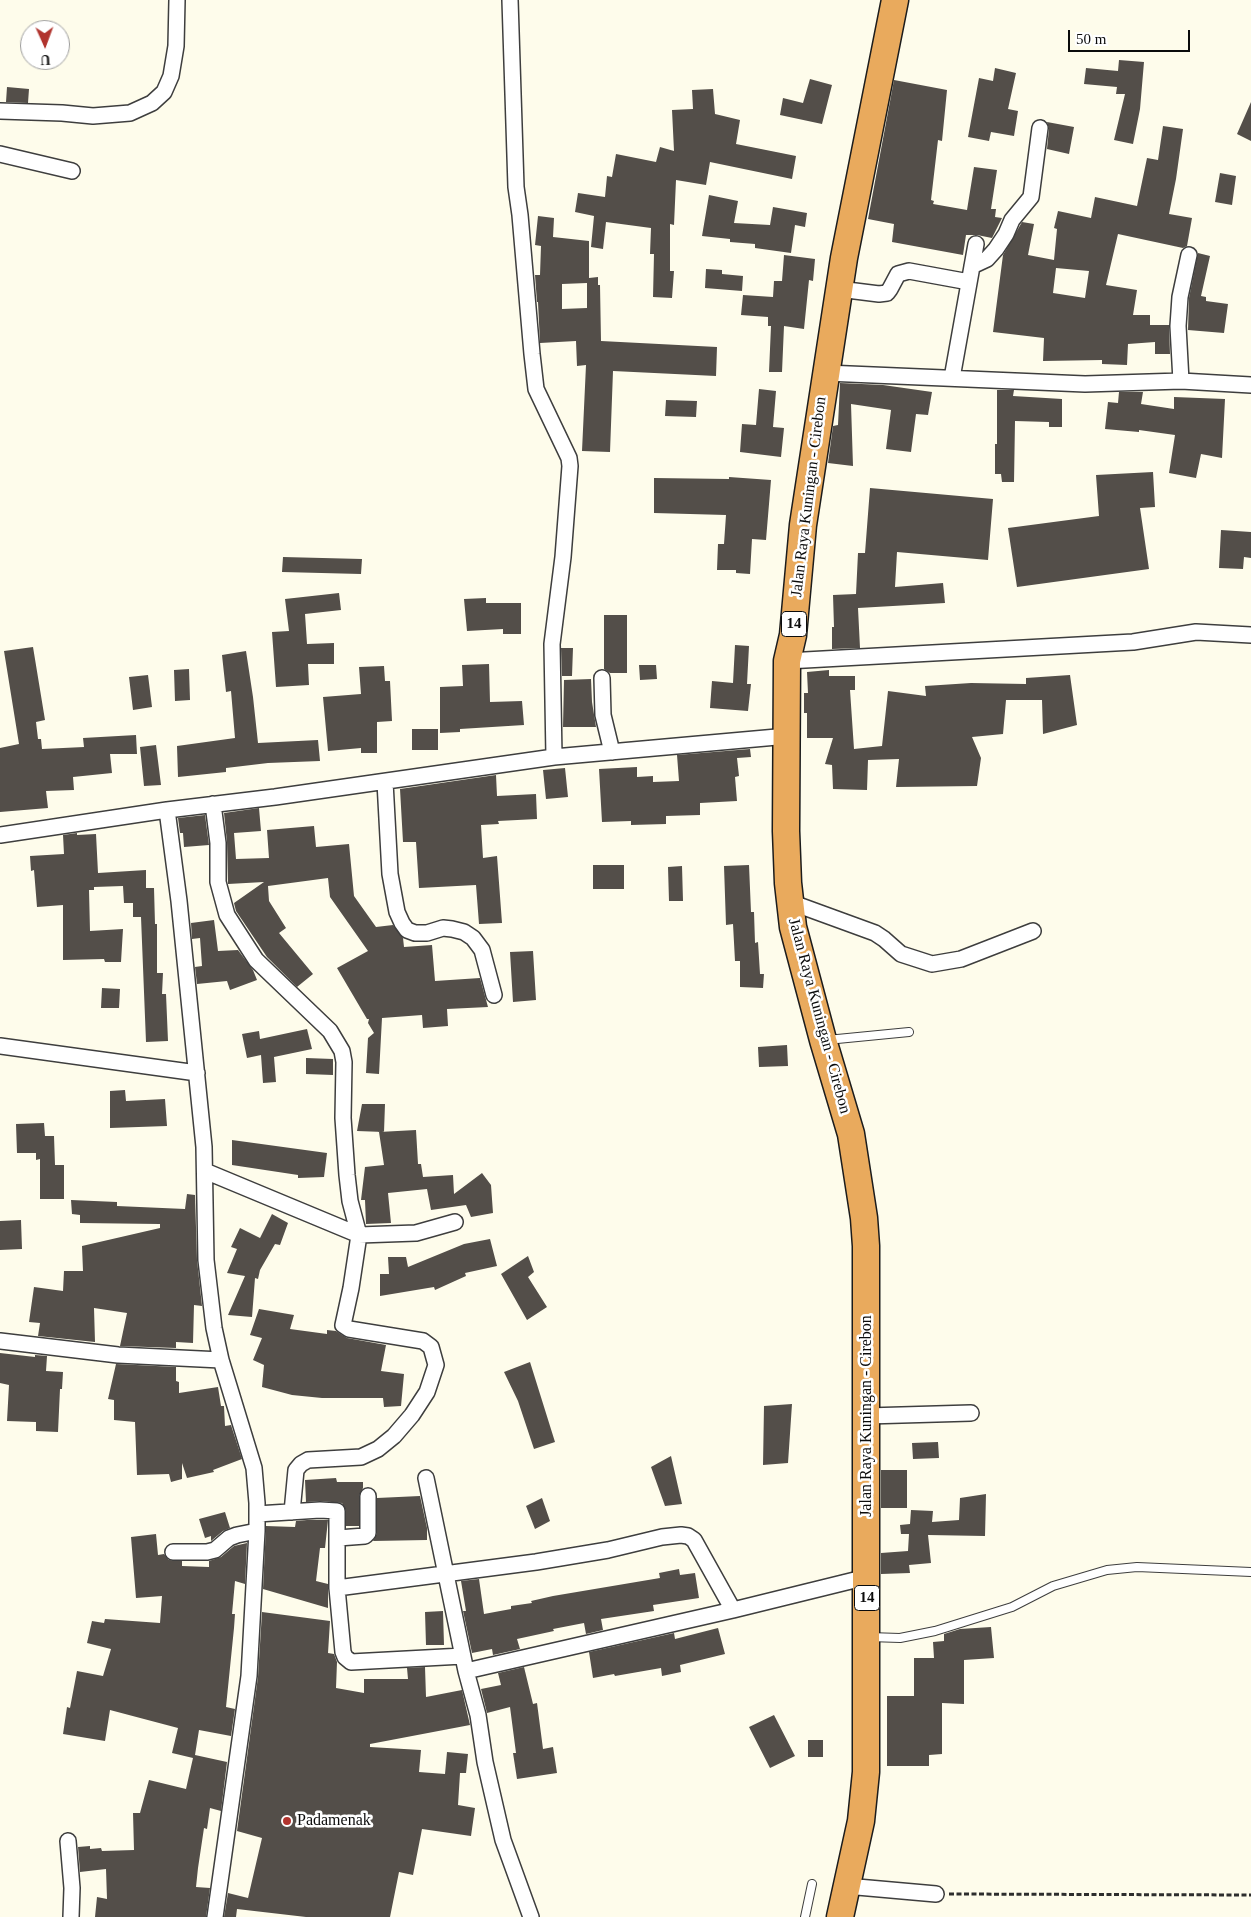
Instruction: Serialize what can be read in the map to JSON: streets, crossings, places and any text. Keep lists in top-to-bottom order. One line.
{"streets":{"highway":["Jalan Raya Kuningan - Cirebon","14"]},"places":["Padamenak"],"scale_bar":"50 m","north":"bottom"}
